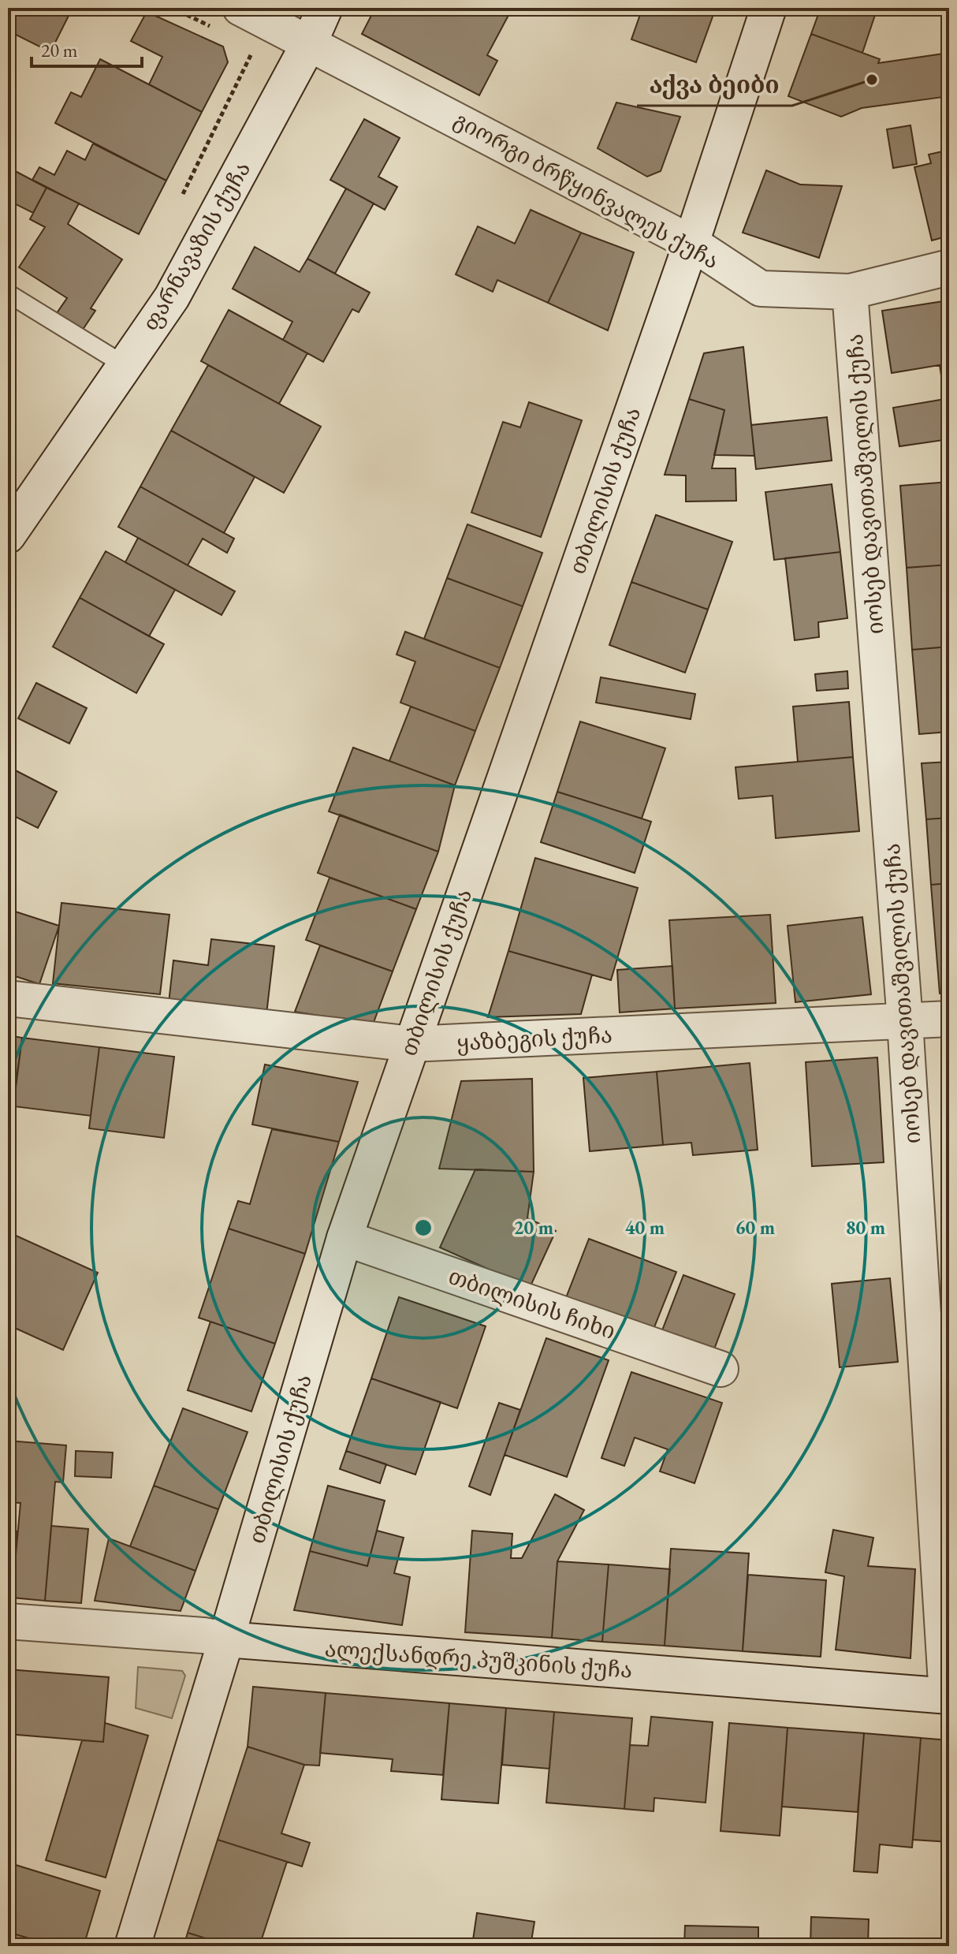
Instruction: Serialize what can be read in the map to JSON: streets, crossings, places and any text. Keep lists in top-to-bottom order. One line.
{"streets":{"street":["გიორგი ბრწყინვალეს ქუჩა","ფარნავაზის ქუჩა","იოსებ დავითაშვილის ქუჩა","თბილისის ქუჩა","ყაზბეგის ქუჩა","თბილისის ჩიხი","ალექსანდრე პუშკინის ქუჩა"]},"crossings":[["გიორგი ბრწყინვალეს ქუჩა","ფარნავაზის ქუჩა"],["გიორგი ბრწყინვალეს ქუჩა","იოსებ დავითაშვილის ქუჩა"],["გიორგი ბრწყინვალეს ქუჩა","თბილისის ქუჩა"],["იოსებ დავითაშვილის ქუჩა","ყაზბეგის ქუჩა"],["იოსებ დავითაშვილის ქუჩა","ალექსანდრე პუშკინის ქუჩა"],["თბილისის ქუჩა","ყაზბეგის ქუჩა"],["თბილისის ქუჩა","თბილისის ჩიხი"],["თბილისის ქუჩა","ალექსანდრე პუშკინის ქუჩა"]],"places":["აქვა ბეიბი"],"scale_bar":"20 m","rings":["20 m","40 m","60 m","80 m"]}
